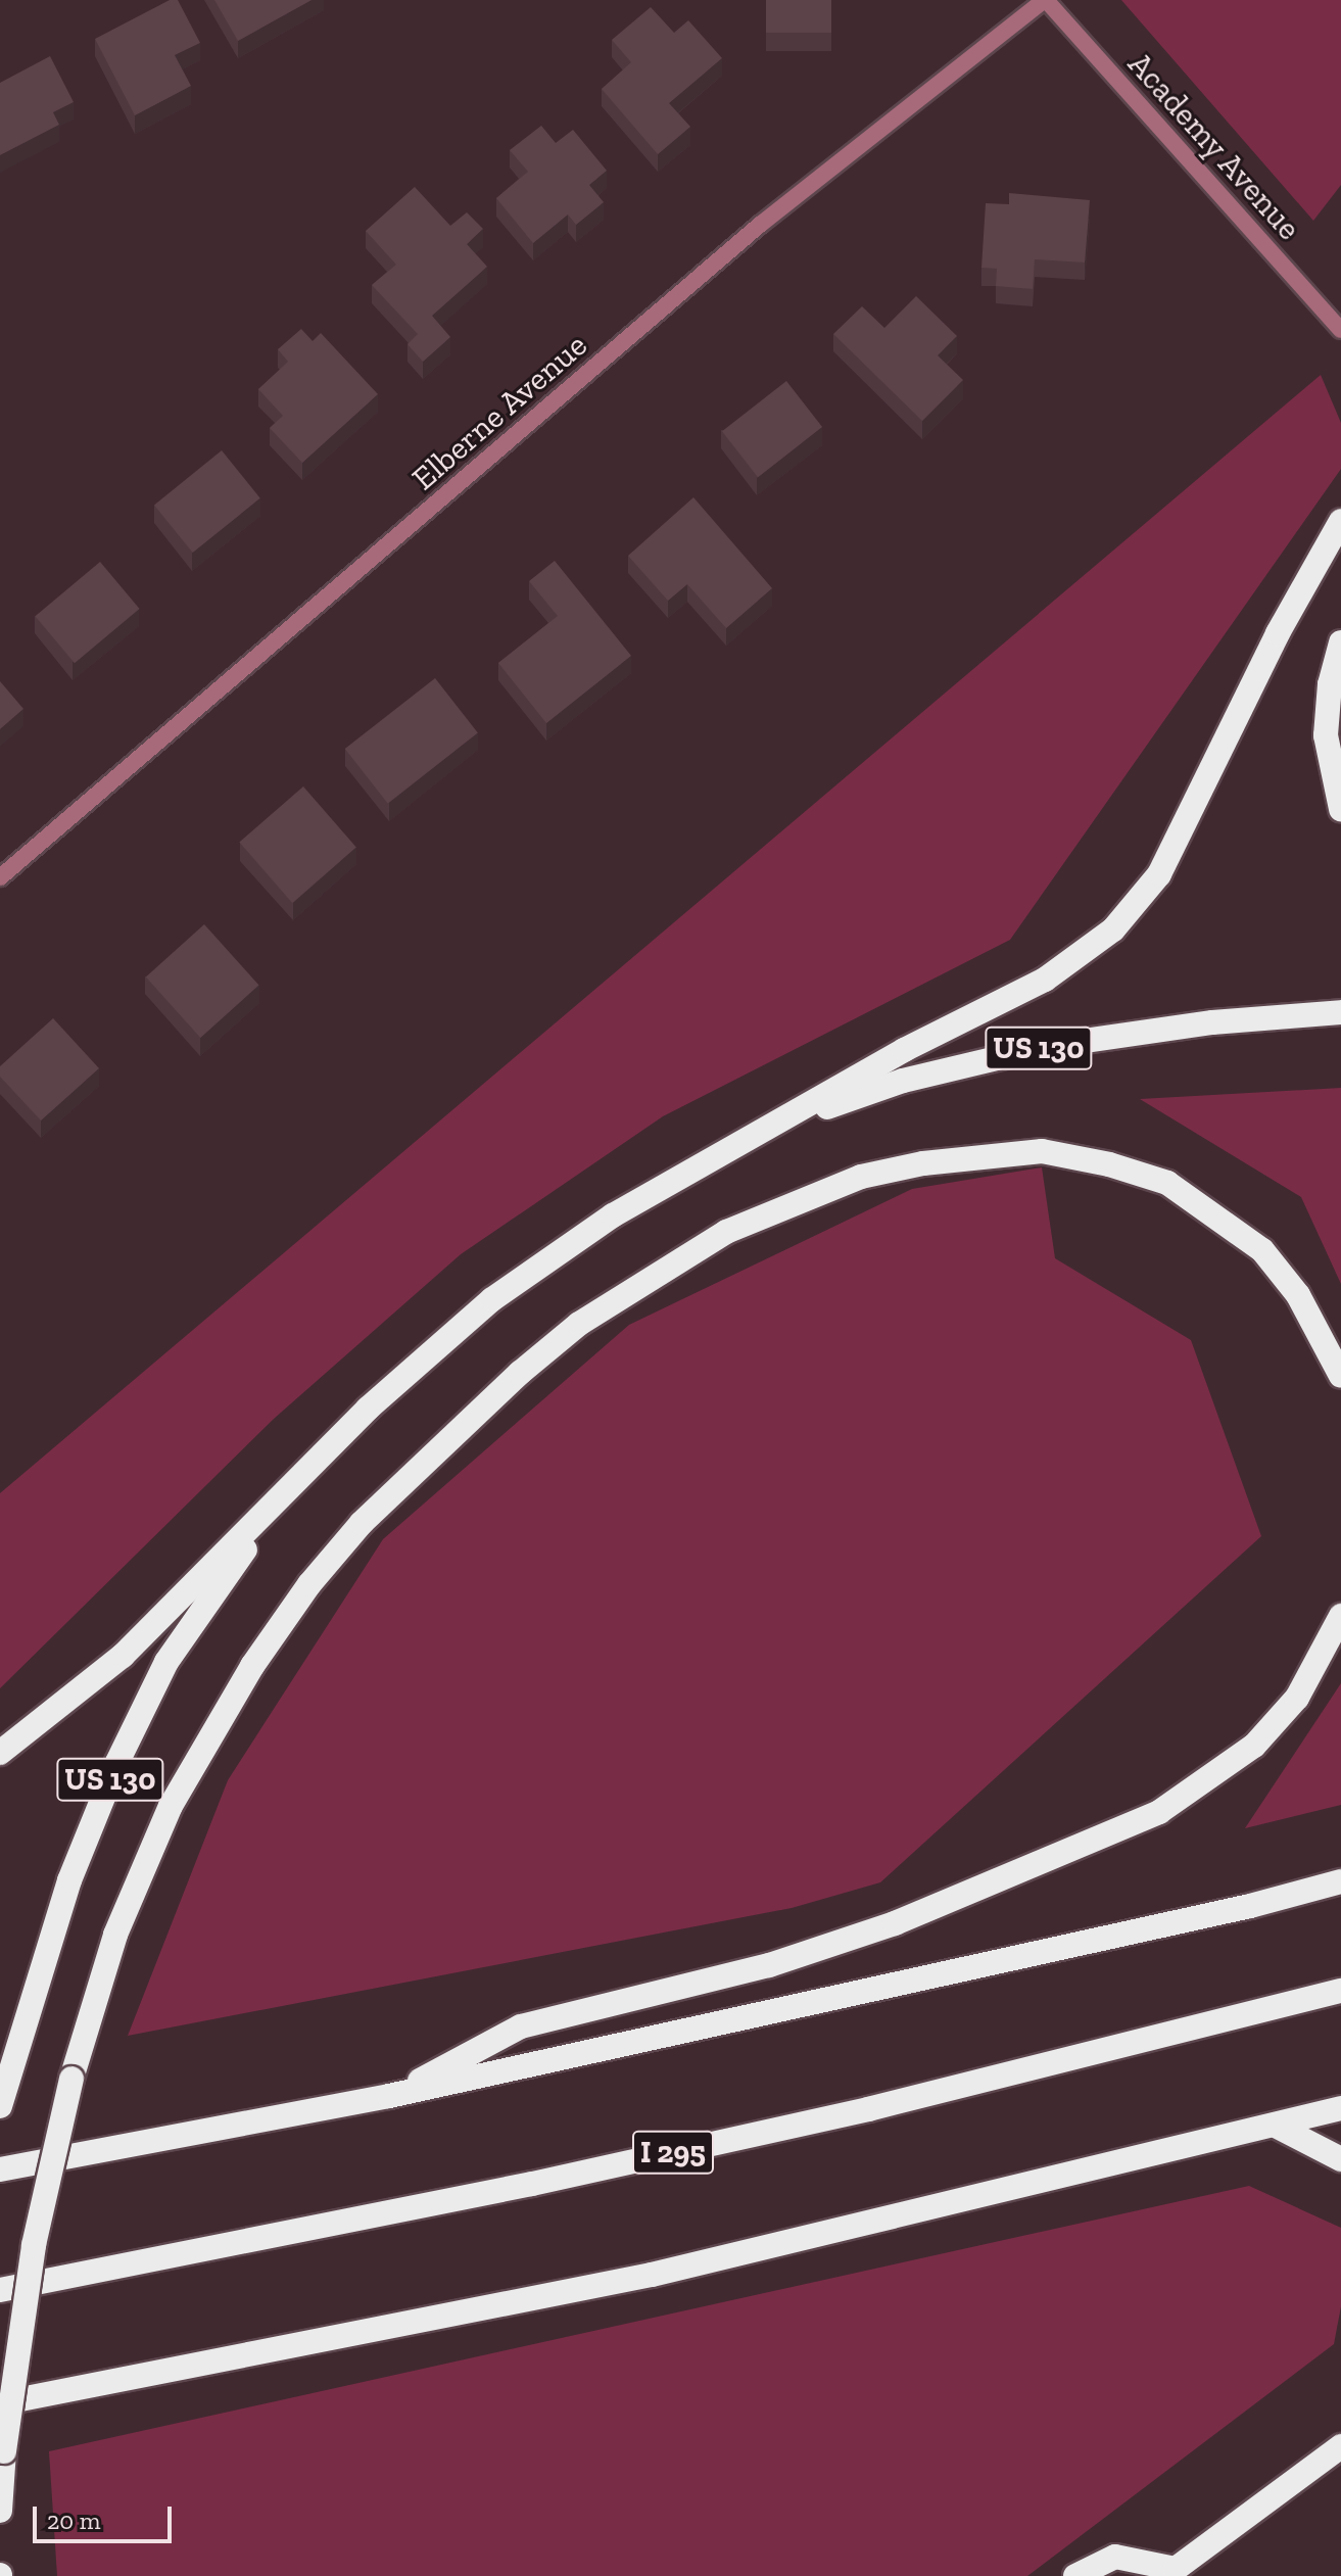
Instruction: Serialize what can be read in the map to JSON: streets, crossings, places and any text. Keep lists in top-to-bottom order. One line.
{"streets":{"highway":["US 130","I 295"],"street":["Academy Avenue","Elberne Avenue"]},"crossings":[["Academy Avenue","Elberne Avenue"]],"scale_bar":"20 m"}
